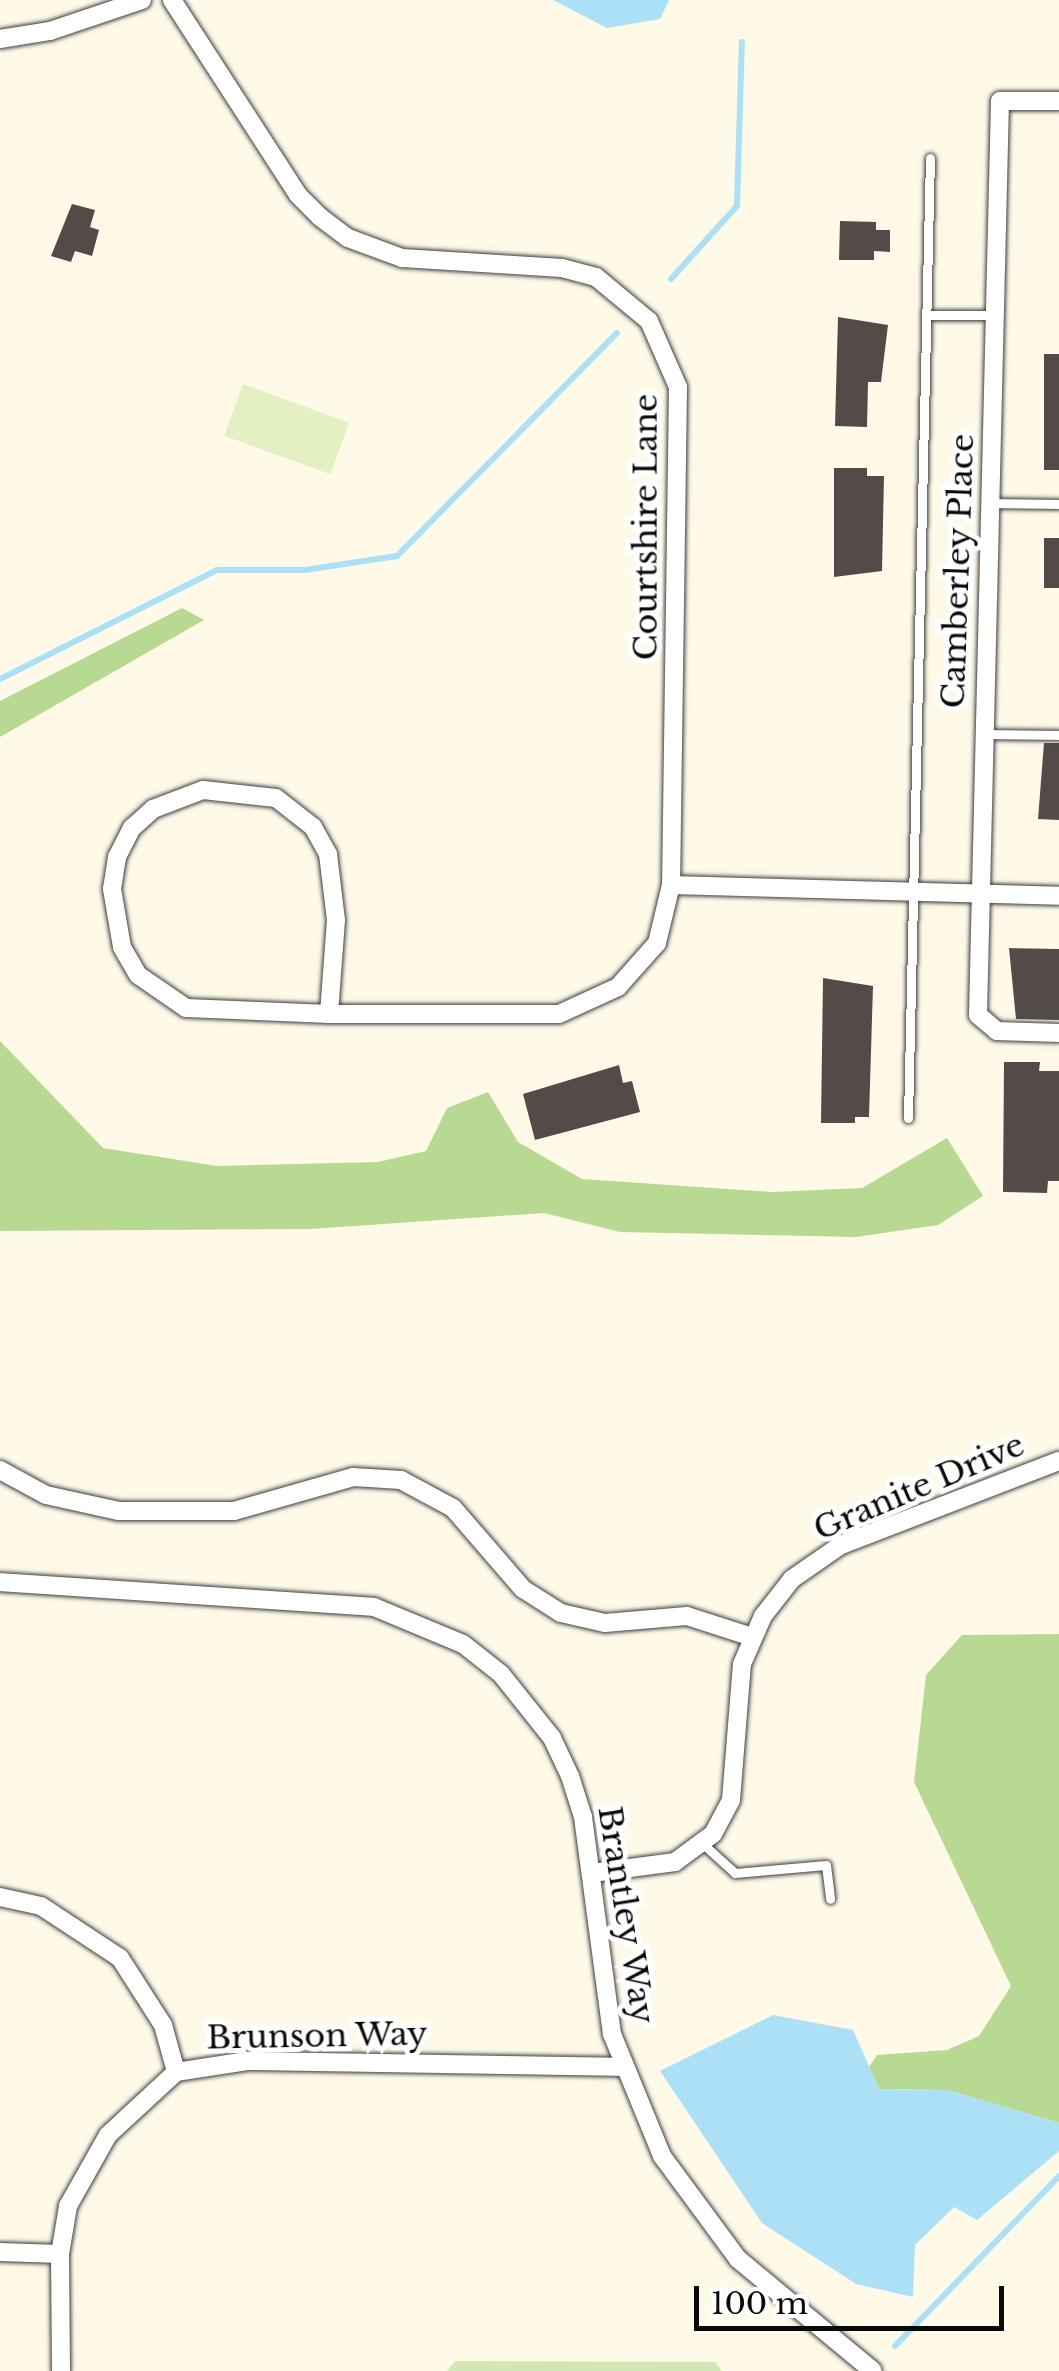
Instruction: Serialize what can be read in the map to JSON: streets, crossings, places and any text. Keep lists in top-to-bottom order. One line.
{"streets":{"street":["Courtshire Lane","Camberley Place","Granite Drive","Brantley Way","Brunson Way"]},"crossings":[["Brantley Way","Brunson Way"]],"scale_bar":"100 m"}
